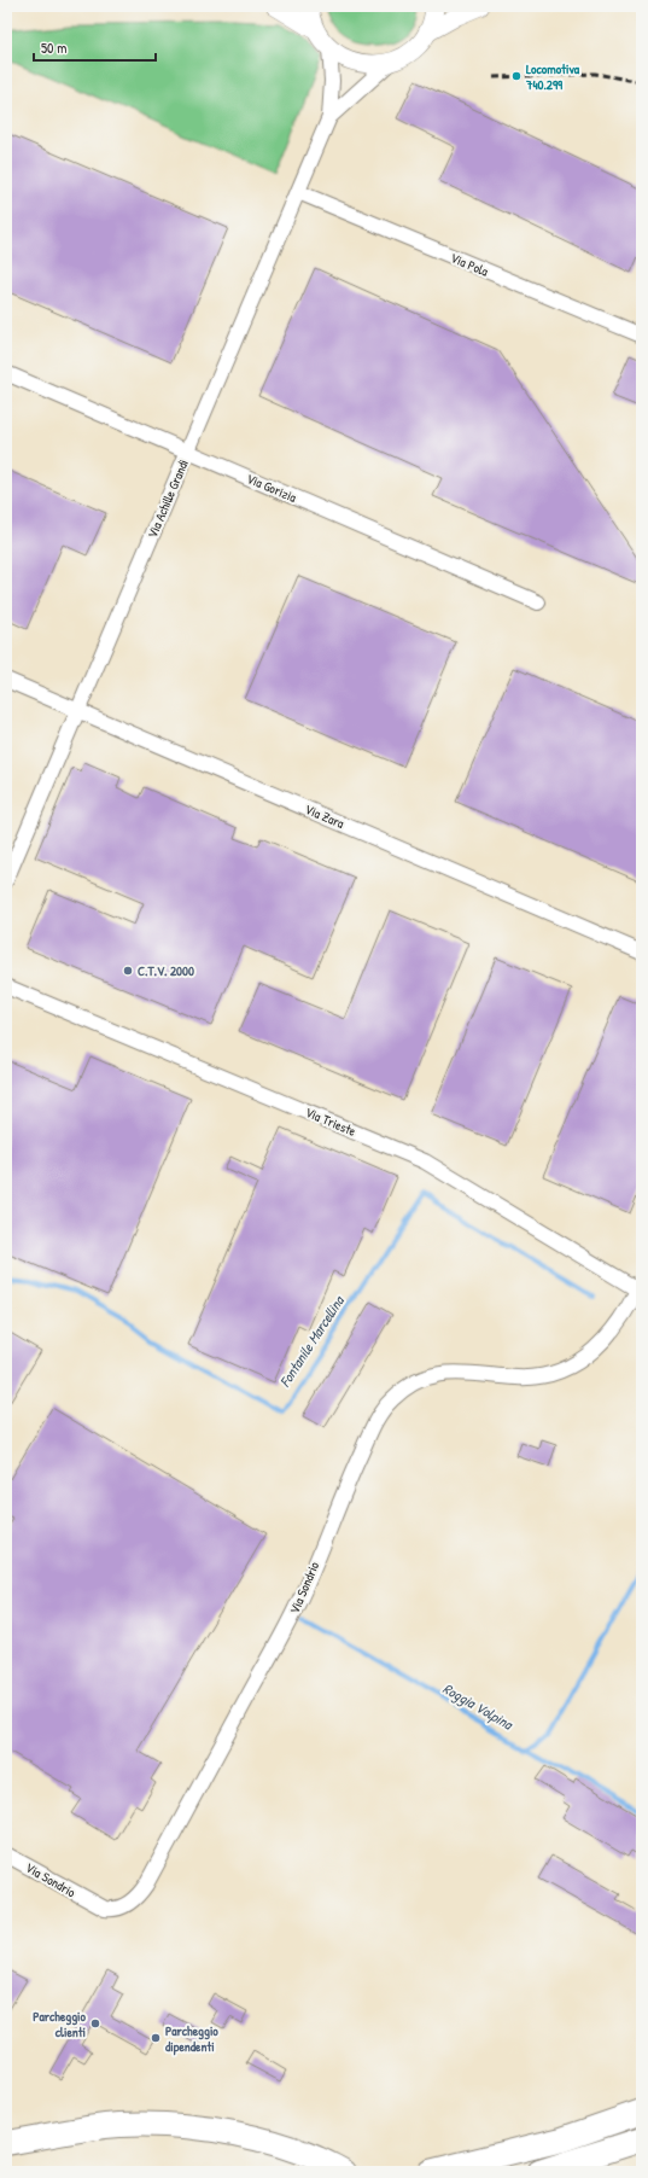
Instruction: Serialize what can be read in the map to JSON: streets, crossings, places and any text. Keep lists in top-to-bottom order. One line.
{"streets":{"street":["Via Pola","Via Gorizia","Via Achille Grandi","Via Zara","Via Trieste","Via Sondrio"]},"crossings":[["Via Pola","Via Achille Grandi"],["Via Gorizia","Via Achille Grandi"],["Via Achille Grandi","Via Zara"],["Via Trieste","Via Sondrio"]],"water":["Fontanile Marcellina","Roggia Volpina"],"places":["Locomotiva 740.299","C.T.V. 2000","Parcheggio clienti","Parcheggio dipendenti"],"scale_bar":"50 m"}
